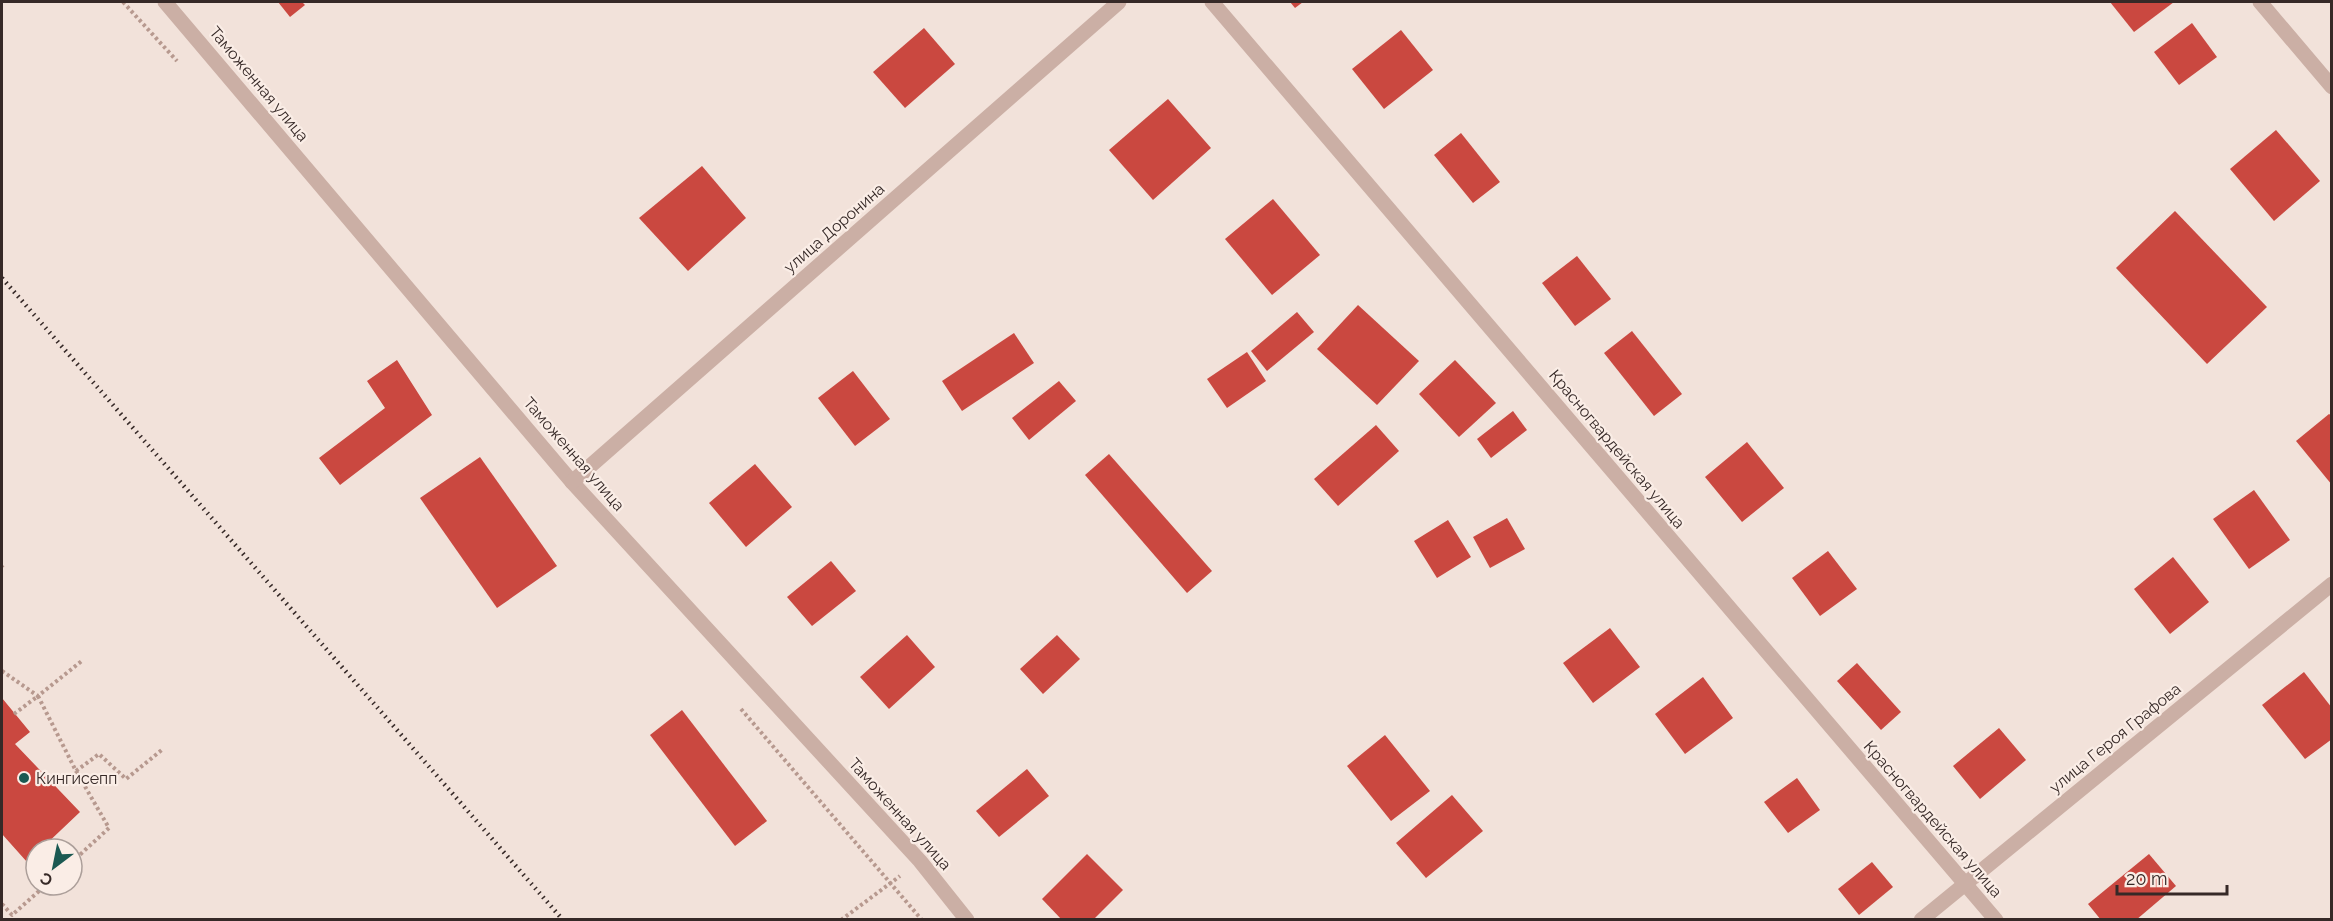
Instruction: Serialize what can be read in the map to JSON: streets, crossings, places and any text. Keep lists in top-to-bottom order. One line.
{"streets":{"street":["Таможенная улица","улица Доронина","Красногвардейская улица","улица Героя Графова"]},"crossings":[["Таможенная улица","улица Доронина"],["Красногвардейская улица","улица Героя Графова"]],"places":["Кингисепп"],"scale_bar":"20 m","north":"bottom left"}
